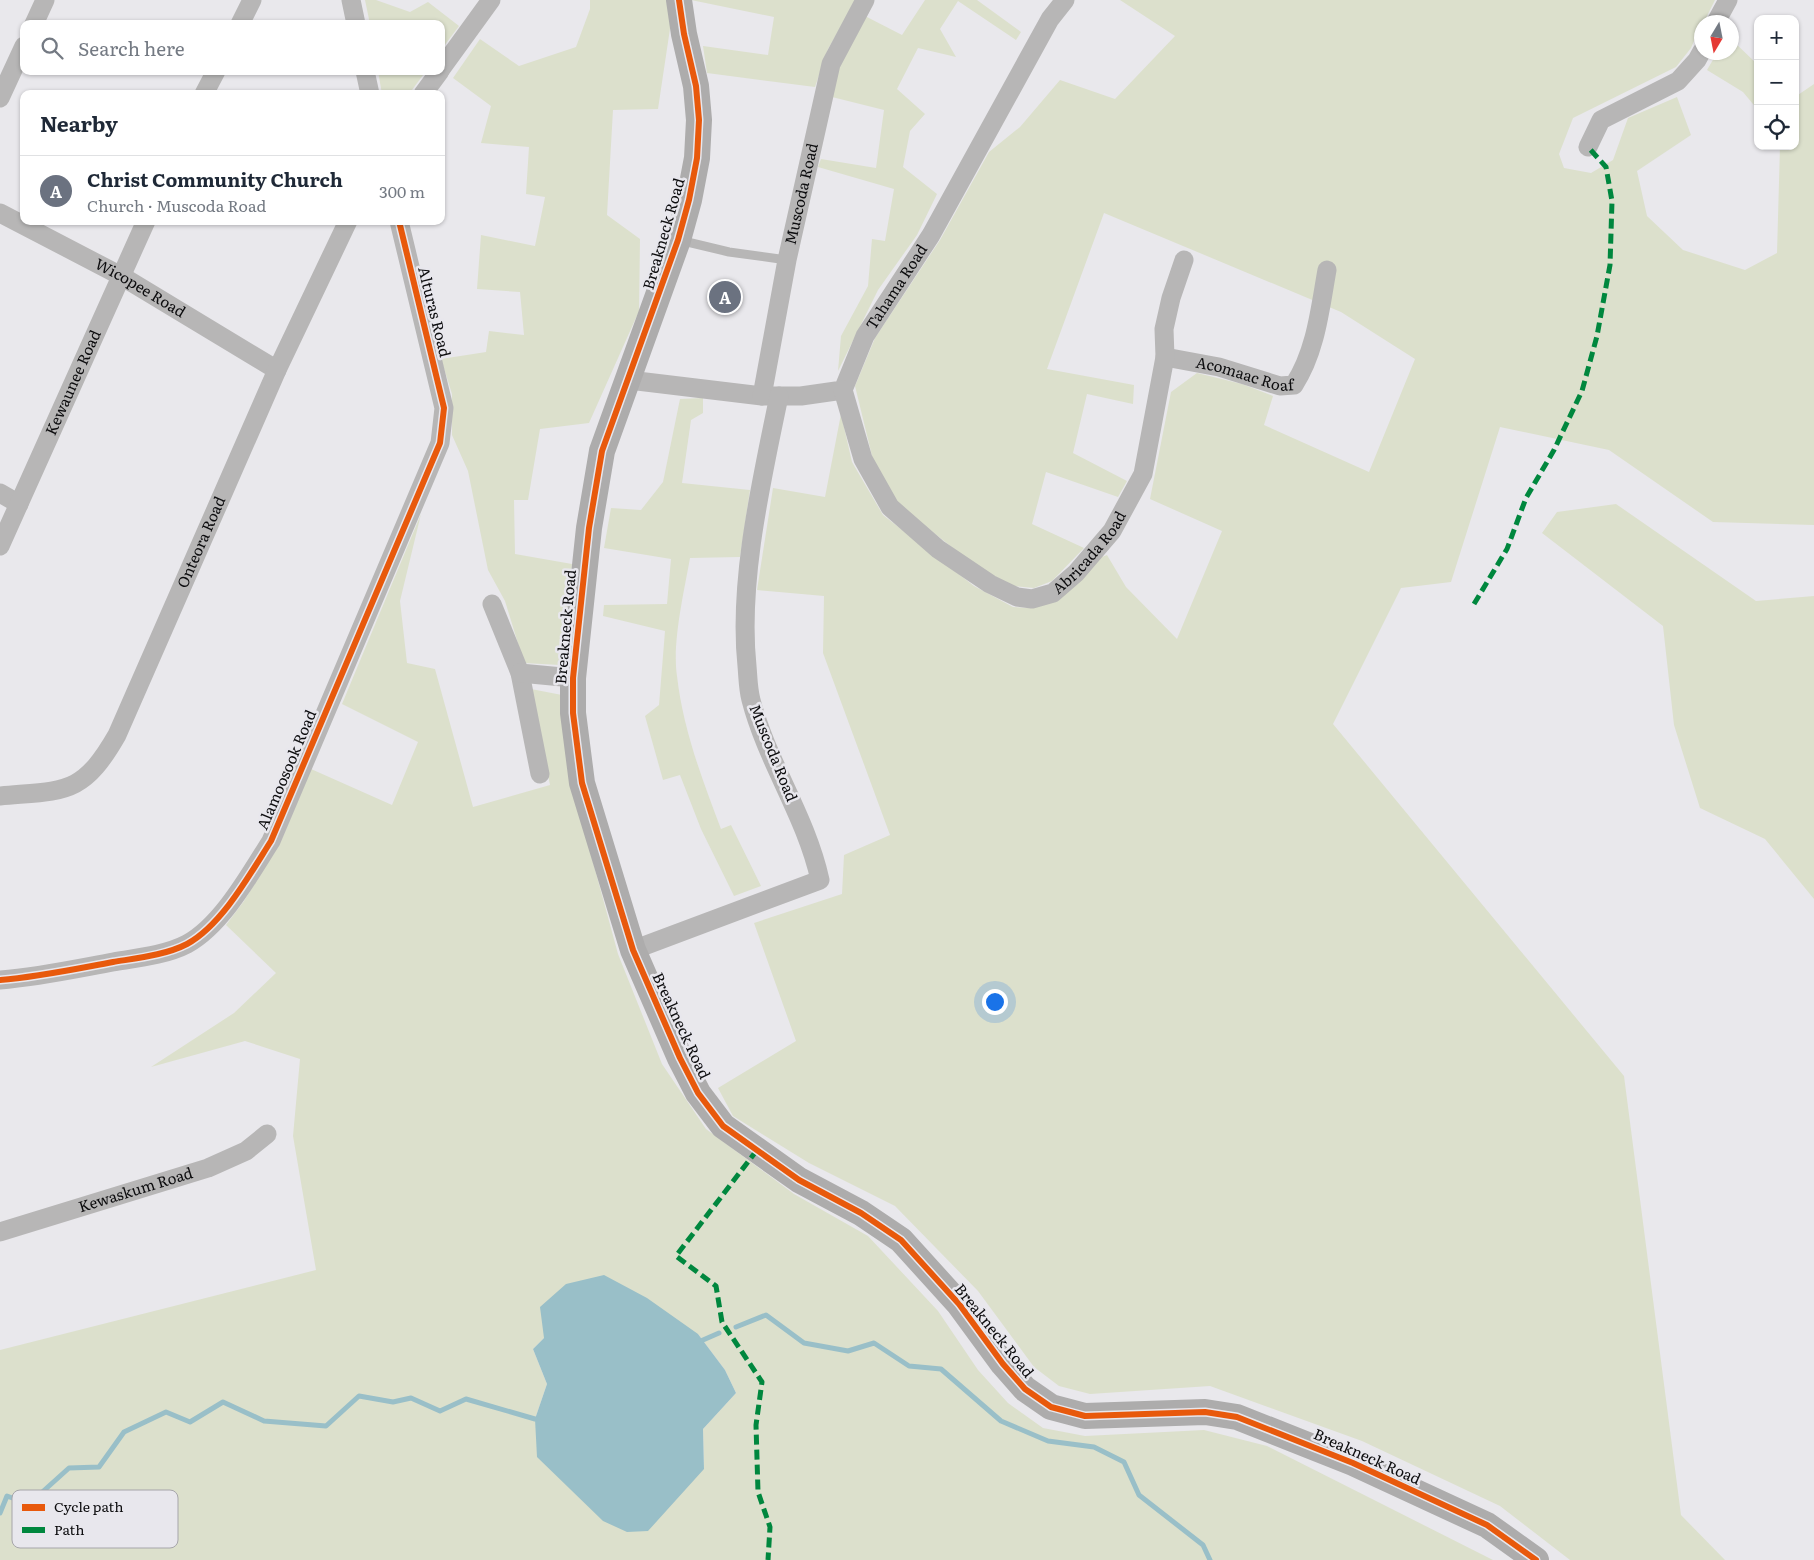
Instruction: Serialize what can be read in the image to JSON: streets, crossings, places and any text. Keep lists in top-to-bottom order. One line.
{"streets":{"street":["Muscoda Road","Breakneck Road","Tahama Road","Wicopee Road","Alturas Road","Acomaac Roaf","Kewaunee Road","Onteora Road","Abricada Road","Alamoosook Road","Kewaskum Road"]},"crossings":[["Muscoda Road","Breakneck Road"],["Tahama Road","Abricada Road"],["Wicopee Road","Kewaunee Road"],["Wicopee Road","Onteora Road"],["Alturas Road","Alamoosook Road"],["Acomaac Roaf","Abricada Road"]],"legend":["Cycle path","Path"],"north":"bottom","page":{"map_buttons":["+","−"],"search":"Search here","heading":"Nearby","list":[{"mark":"A","name":"Christ Community Church","note":"Church · Muscoda Road","value":"300 m"}],"pins":"A"}}
